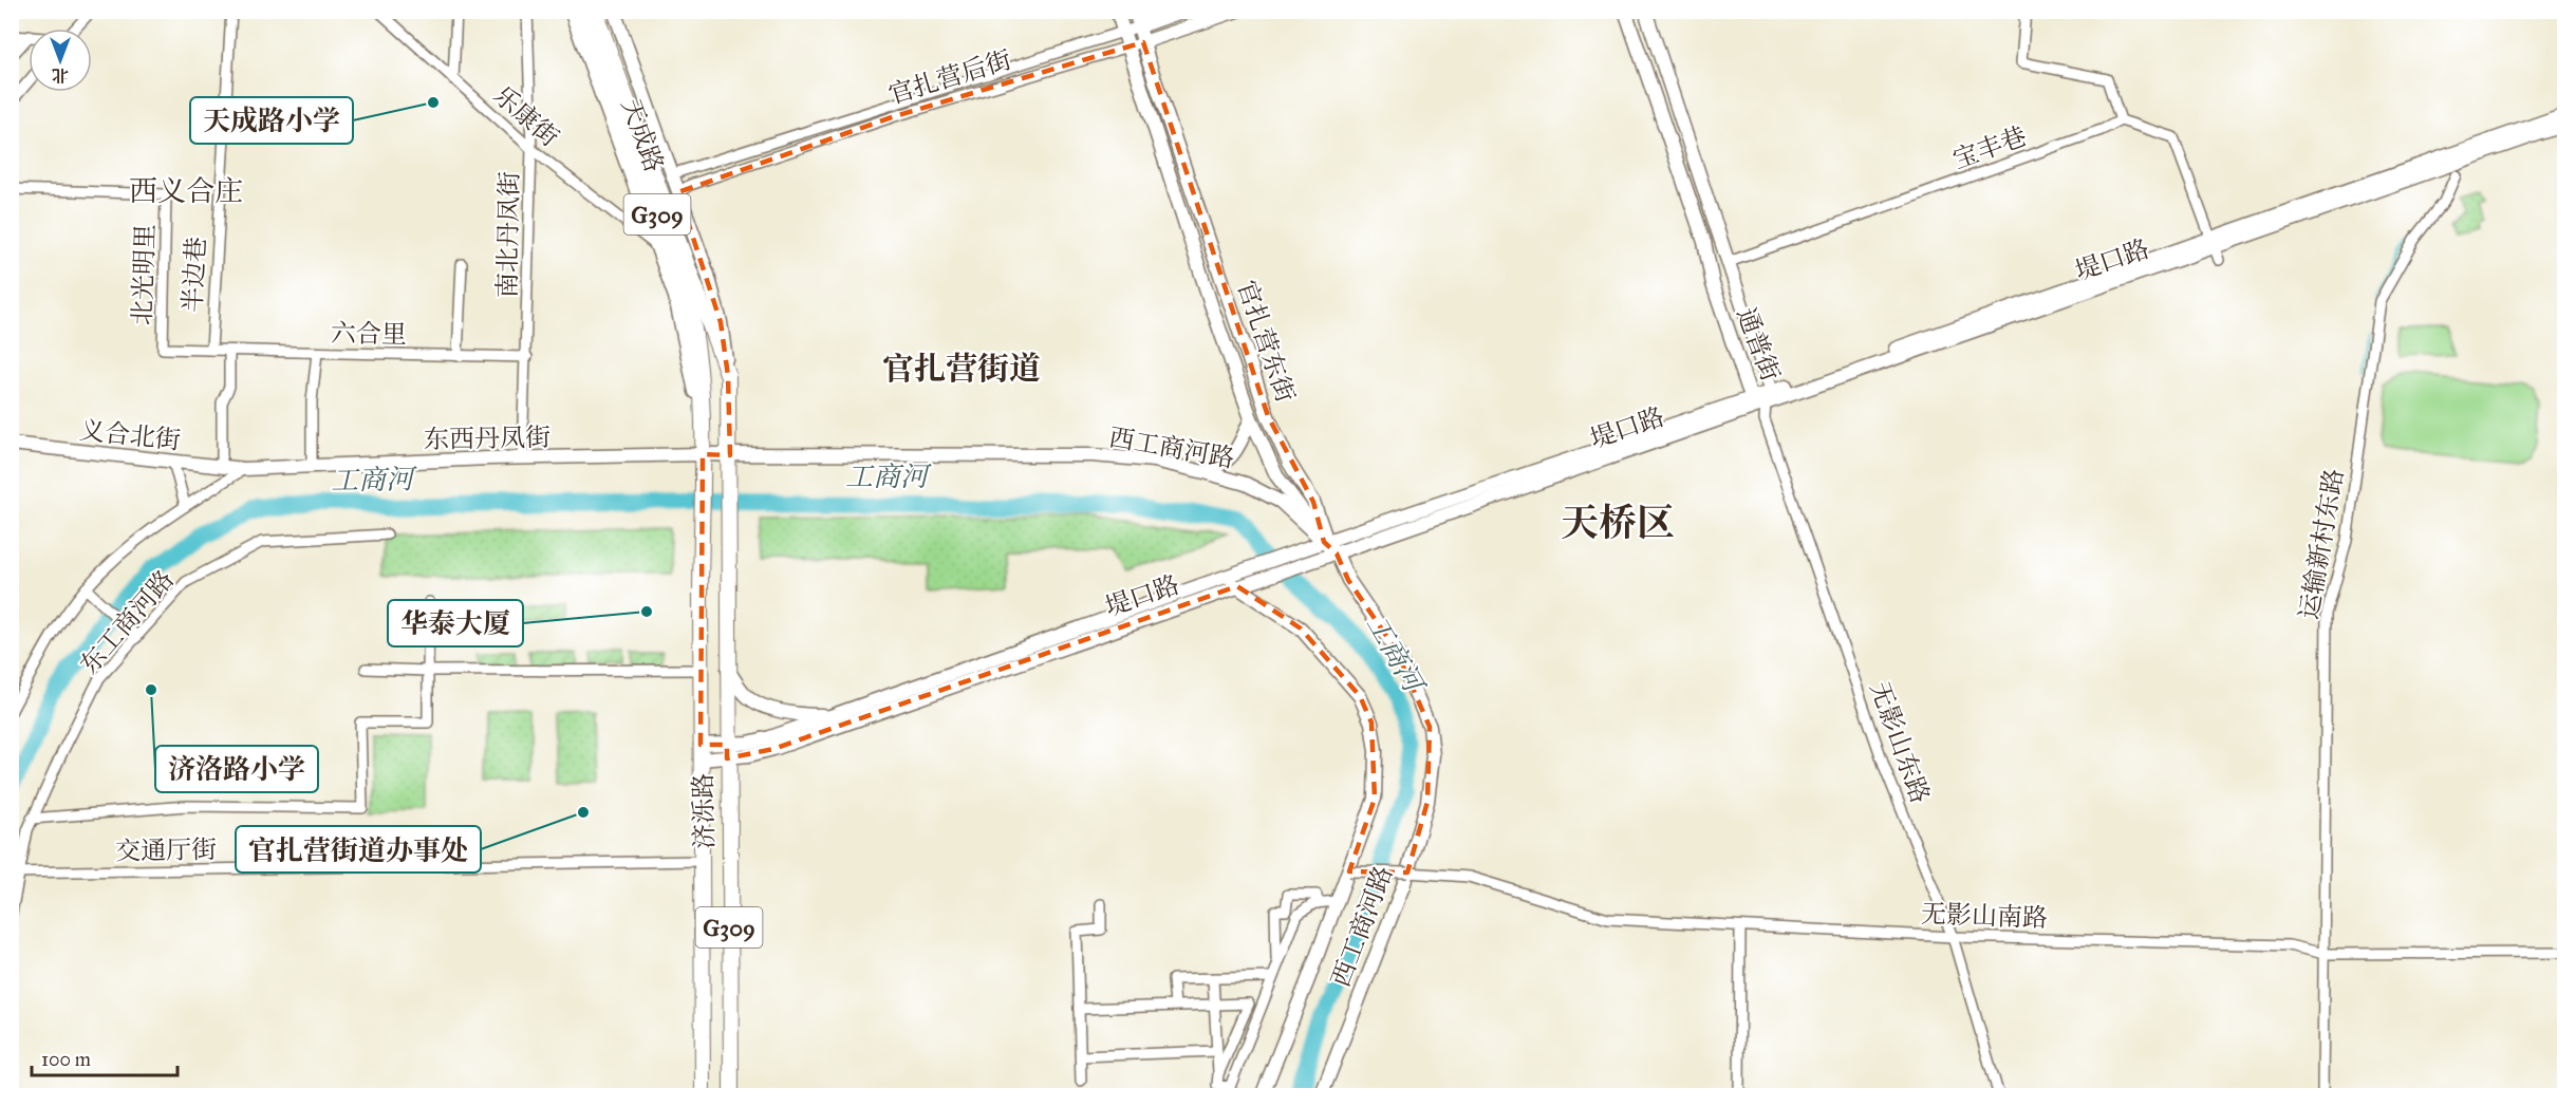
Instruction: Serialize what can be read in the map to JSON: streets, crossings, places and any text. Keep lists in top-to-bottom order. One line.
{"streets":{"highway":["天成路","G309","济泺路"],"main road":["官扎营后街","堤口路","官扎营东街","通普街","义合北街","东西丹凤街","西工商河路"],"street":["乐康街","宝丰巷","南北丹凤街","北光明里","半边巷","六合里","运输新村东路","东工商河路","无影山东路","交通厅街","无影山南路"]},"crossings":[["官扎营后街","天成路"],["官扎营后街","官扎营东街"],["乐康街","天成路"],["乐康街","南北丹凤街"],["天成路","东西丹凤街"],["天成路","西工商河路"],["天成路","济泺路"],["宝丰巷","通普街"],["南北丹凤街","六合里"],["南北丹凤街","东西丹凤街"],["堤口路","官扎营东街"],["堤口路","通普街"],["堤口路","西工商河路"],["堤口路","无影山东路"],["堤口路","济泺路"],["北光明里","半边巷"],["北光明里","六合里"],["半边巷","六合里"],["官扎营东街","西工商河路"],["通普街","无影山东路"],["义合北街","东西丹凤街"],["义合北街","东工商河路"],["东西丹凤街","西工商河路"],["东西丹凤街","东工商河路"],["东西丹凤街","济泺路"],["西工商河路","济泺路"],["西工商河路","无影山南路"],["运输新村东路","无影山南路"],["东工商河路","交通厅街"],["无影山东路","无影山南路"],["济泺路","交通厅街"]],"districts":["西义合庄","官扎营街道","天桥区"],"water":["工商河"],"places":["天成路小学","华泰大厦","济洛路小学","官扎营街道办事处"],"scale_bar":"100 m","north":"bottom"}
